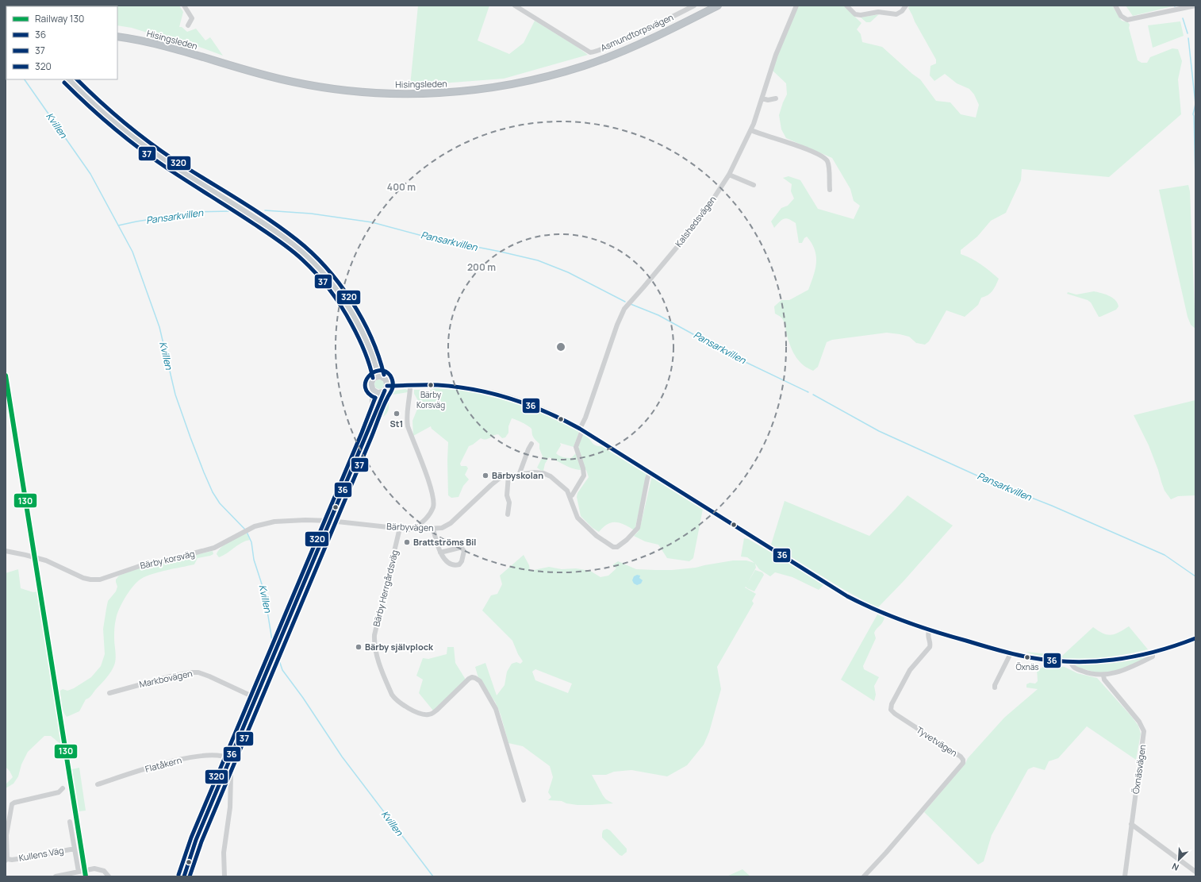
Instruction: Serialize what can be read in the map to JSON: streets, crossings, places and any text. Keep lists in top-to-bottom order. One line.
{"streets":{"highway":["Hisingsleden"],"street":["Asmundtorpsvägen","Kalshedsvägen","Bärbyvägen","Bärby korsväg","Bärby Herrgårdsväg","Markbovägen","Tyvetvägen","Flatåkern","Öxnäsvägen","Kullens Väg"]},"crossings":[["Bärbyvägen","Bärby korsväg"],["Bärbyvägen","Bärby Herrgårdsväg"]],"water":["Kvillen","Pansarkvillen"],"places":["Bärby Korsväg","St1","Bärbyskolan","Brattströms Bil","Bärby självplock","Öxnäs"],"lines":["transit line 320","transit line 37","rail line 130","transit line 36"],"legend":["Railway 130","36","37","320"],"north":"bottom left","rings":["400 m","200 m"]}
